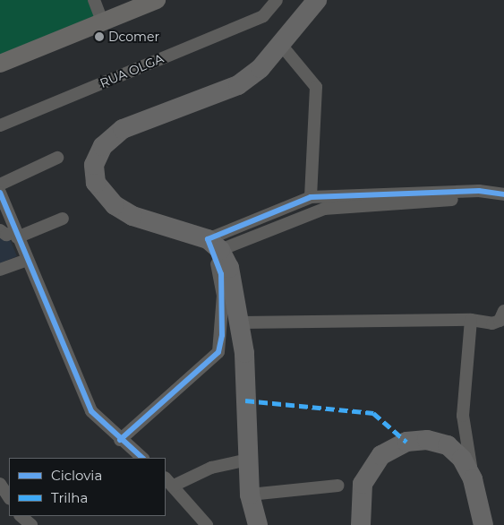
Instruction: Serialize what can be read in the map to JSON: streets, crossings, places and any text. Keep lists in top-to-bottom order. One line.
{"streets":{"street":["RUA OLGA"]},"places":["Dcomer"],"legend":["Ciclovia","Trilha"]}
